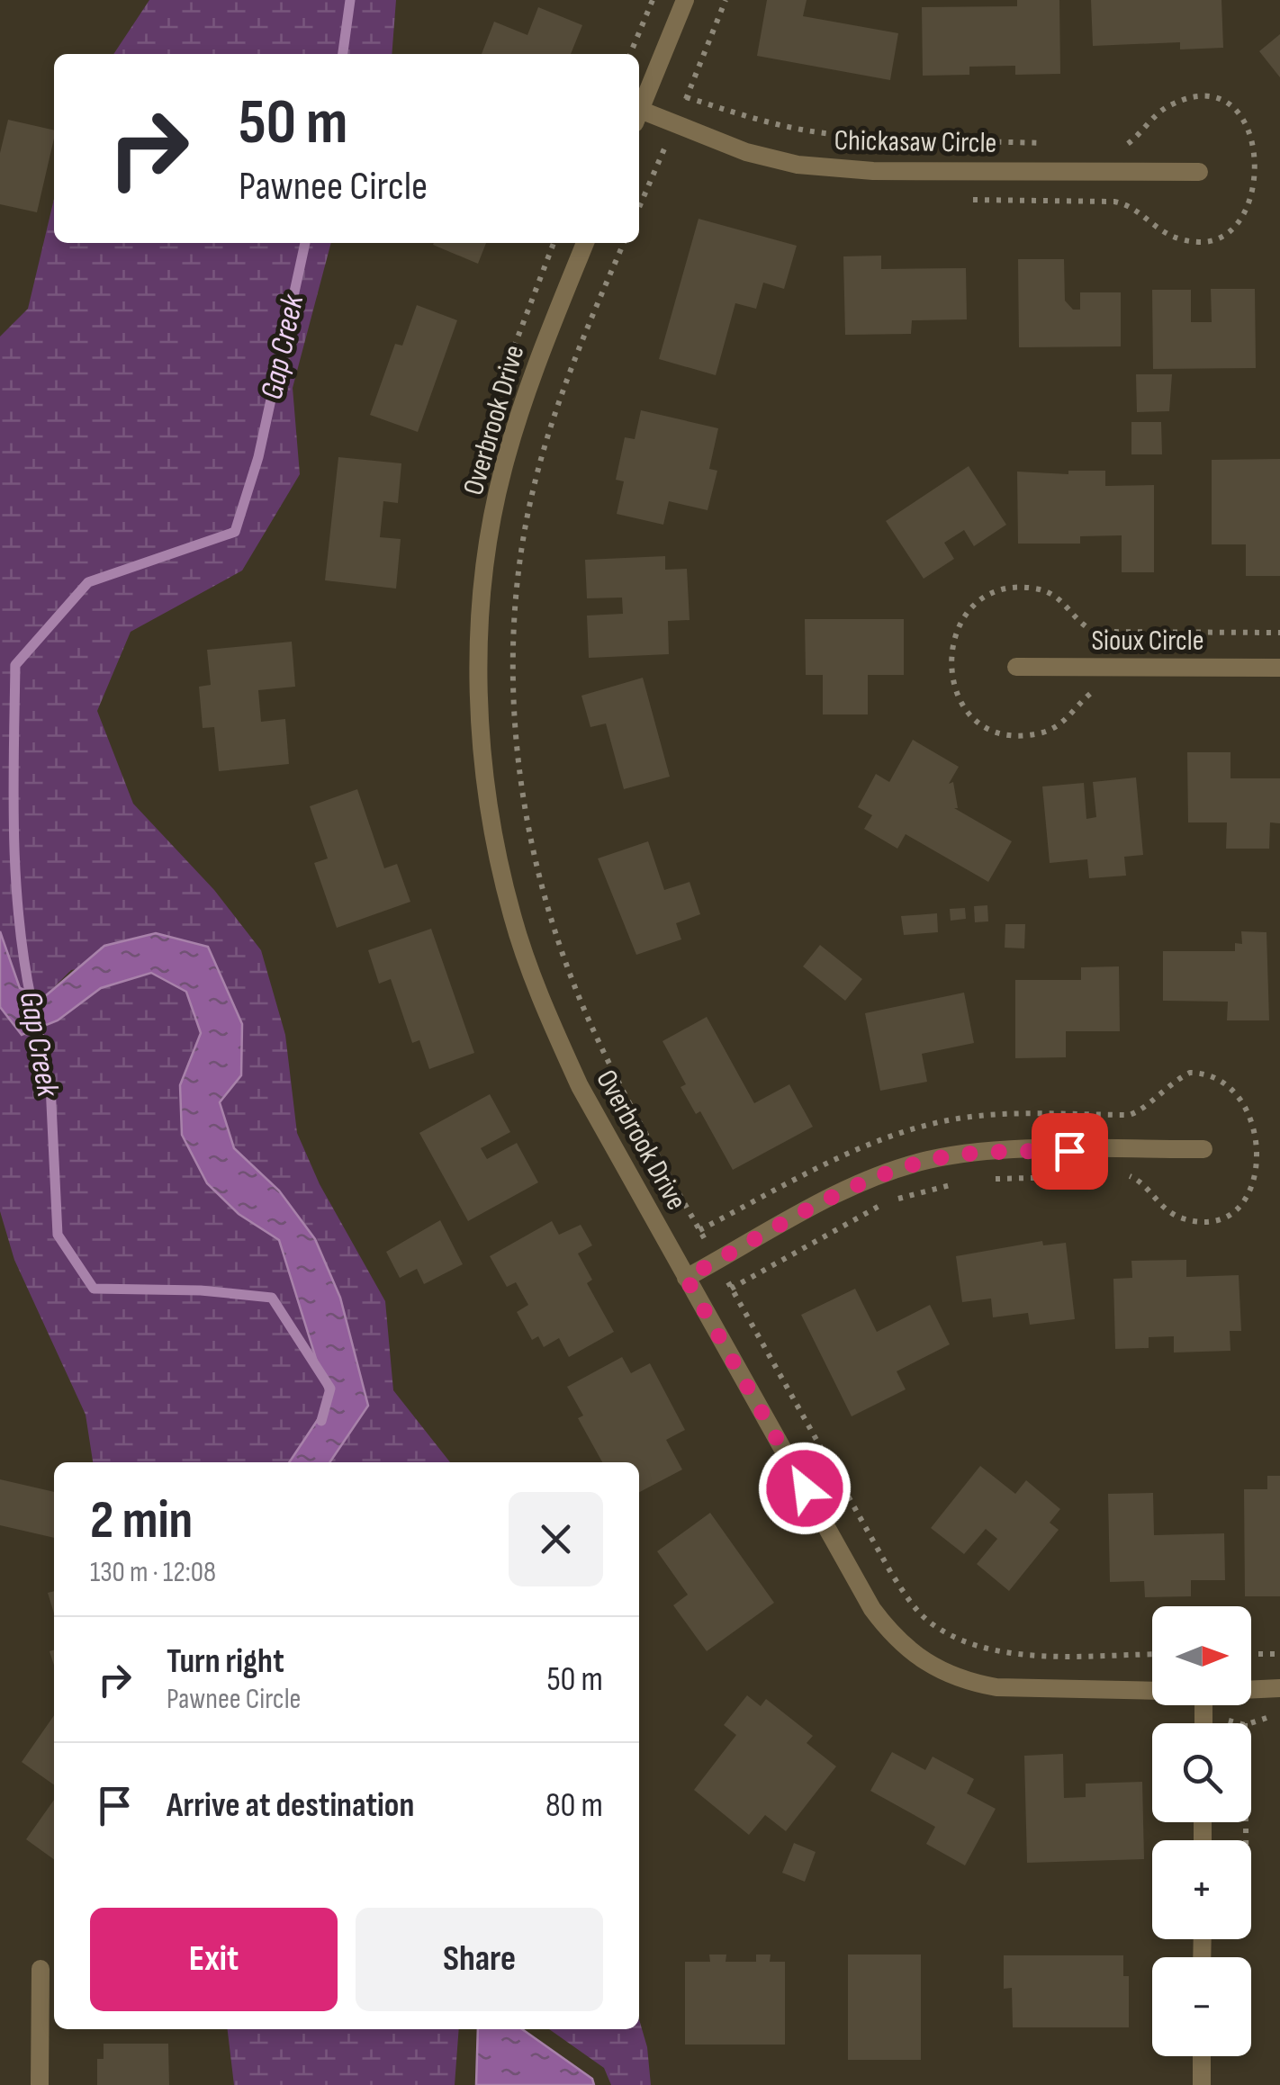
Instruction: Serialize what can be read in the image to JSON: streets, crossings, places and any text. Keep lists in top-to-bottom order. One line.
{"streets":{"street":["Chickasaw Circle","Overbrook Drive","Sioux Circle"]},"water":["Gap Creek"],"north":"right","page":{"turn":["50 m","Pawnee Circle"],"heading":["2 min","130 m · 12:08"],"map_buttons":["+","−"],"list":[{"name":"Turn right","note":"Pawnee Circle","value":"50 m"},{"name":"Arrive at destination","value":"80 m"}],"buttons":["Exit","Share"]}}
